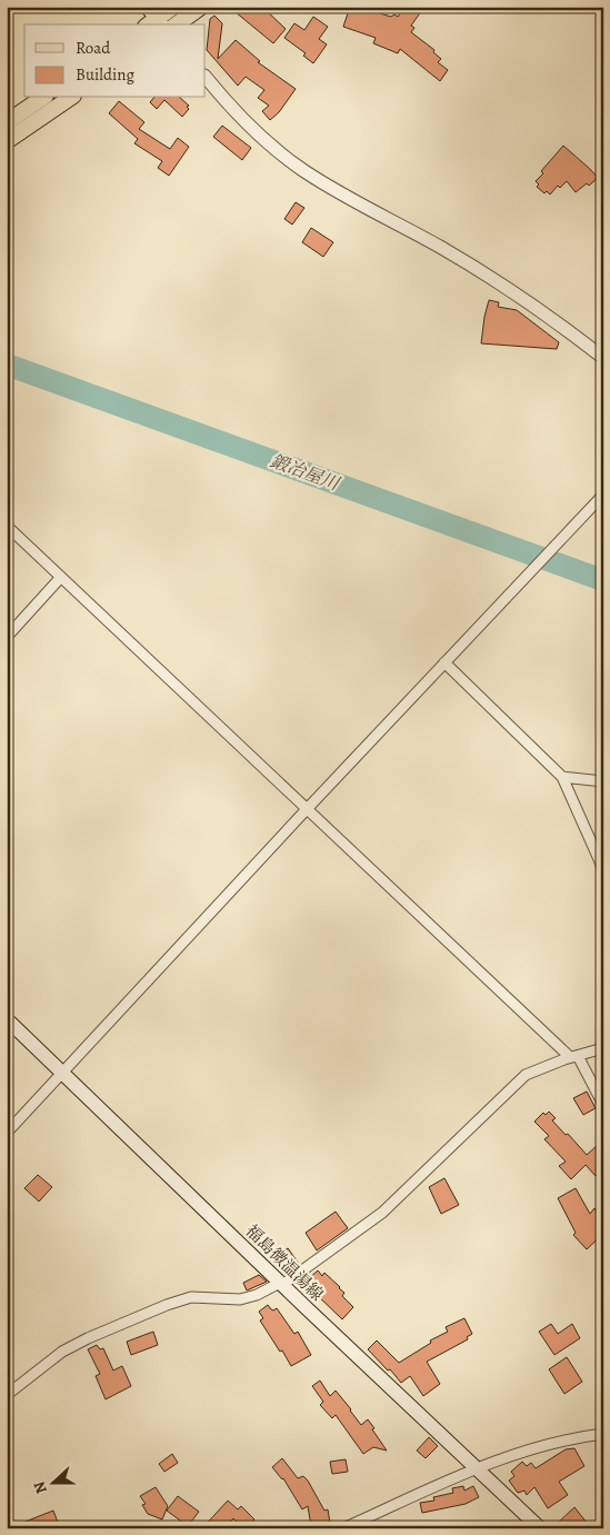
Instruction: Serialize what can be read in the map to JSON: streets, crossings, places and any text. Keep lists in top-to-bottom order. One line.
{"streets":{"main road":["福島微温湯線"]},"water":["鍛冶屋川"],"legend":["Road","Building"],"north":"left"}
